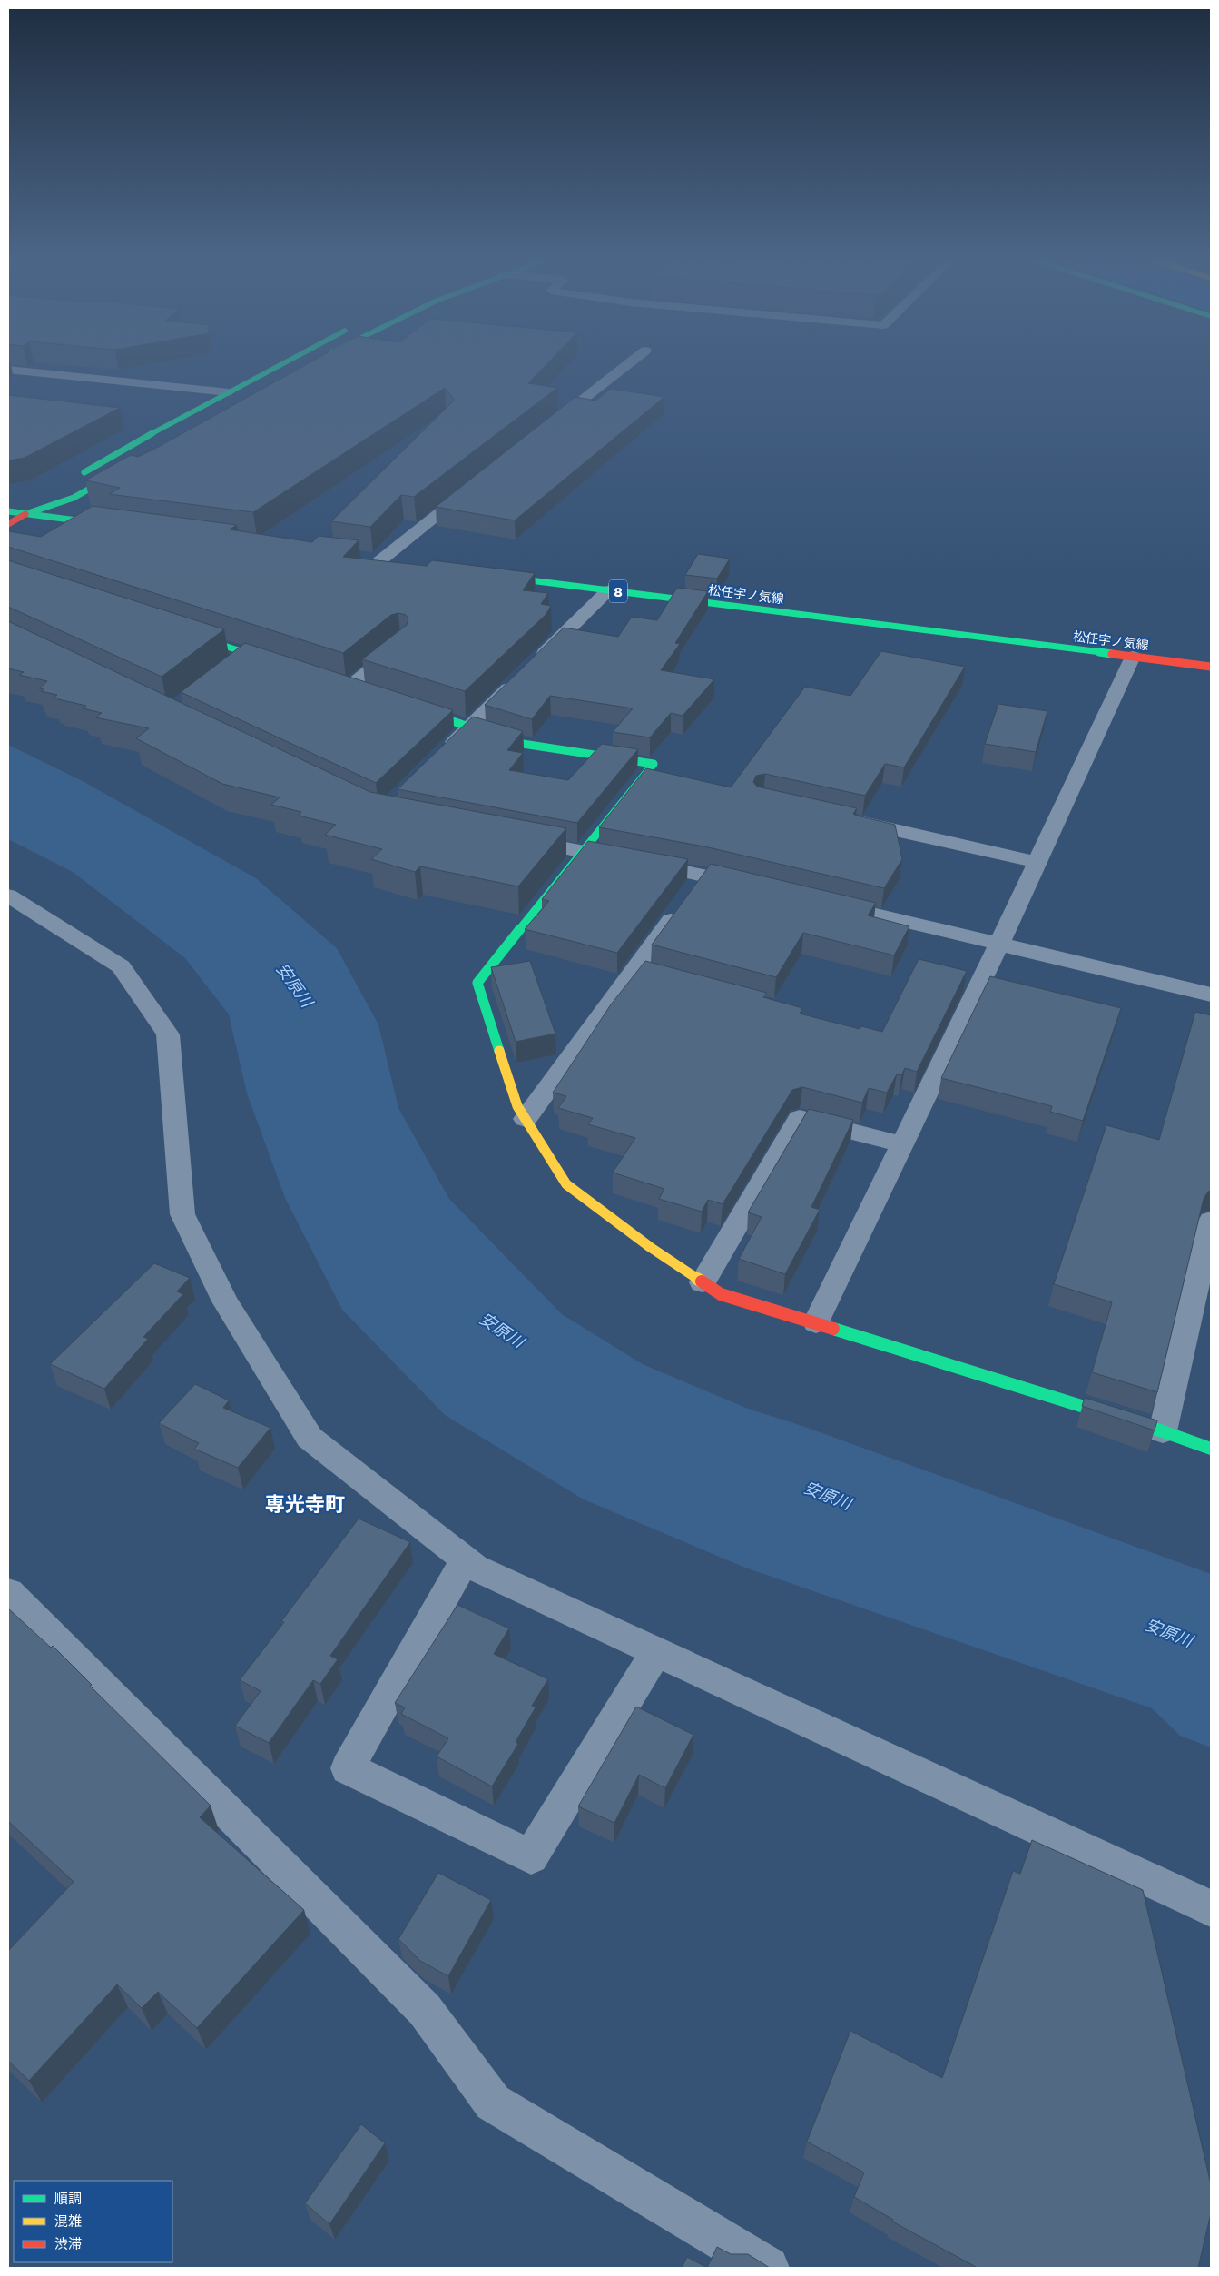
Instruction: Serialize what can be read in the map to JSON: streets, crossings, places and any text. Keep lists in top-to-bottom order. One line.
{"streets":{"main road":["8","松任宇ノ気線"]},"districts":["専光寺町"],"water":["安原川"],"legend":["順調","混雑","渋滞"]}
